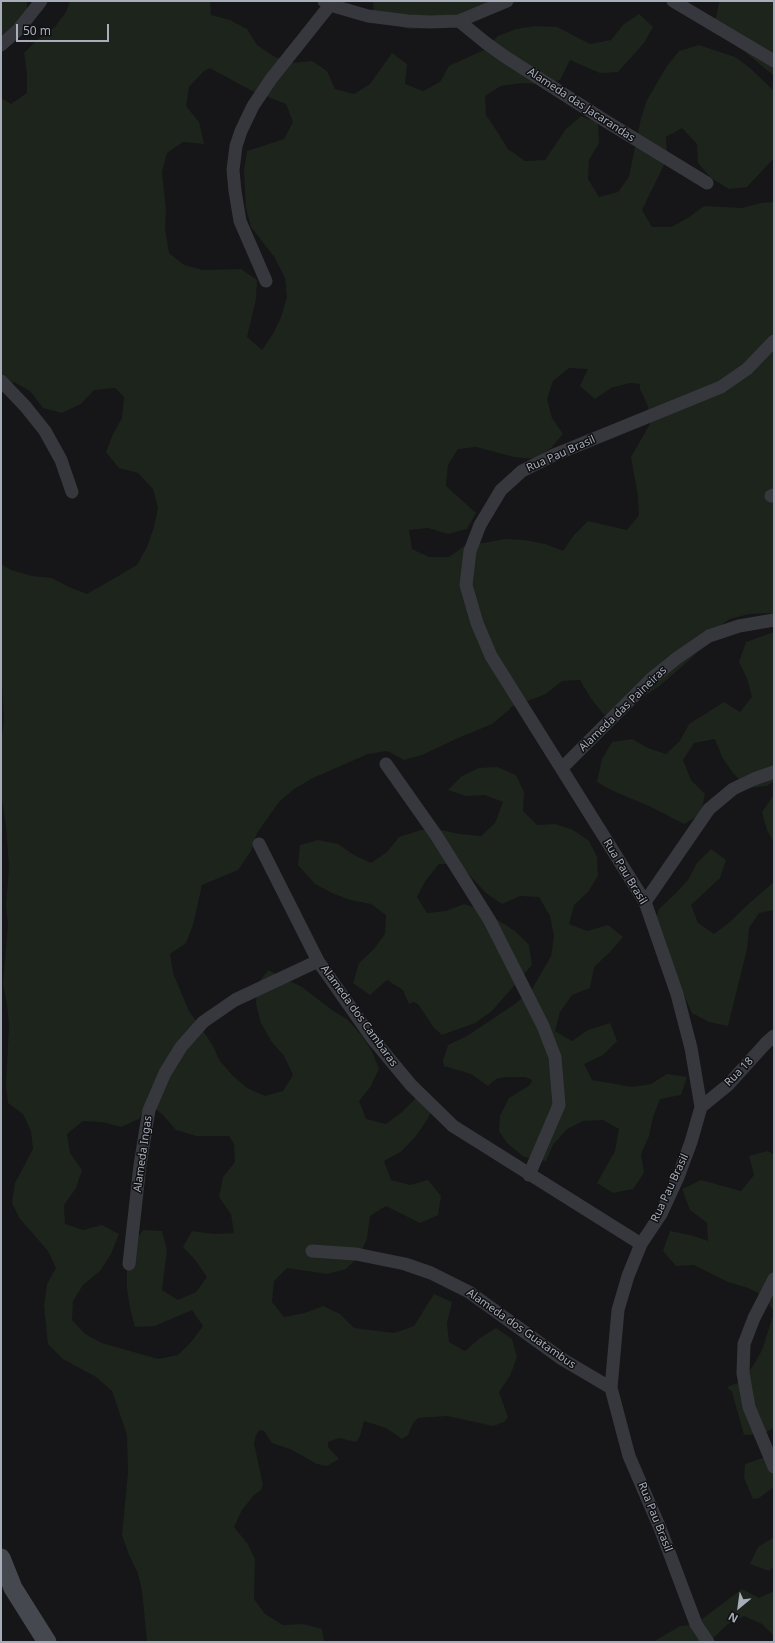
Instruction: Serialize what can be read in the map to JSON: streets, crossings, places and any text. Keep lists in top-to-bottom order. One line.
{"streets":{"street":["Alameda das Jacarandas","Rua Pau Brasil","Alameda das Paineiras","Alameda dos Cambaras","Rua 18","Alameda Ingas","Alameda dos Guatambus"]},"crossings":[["Rua Pau Brasil","Alameda das Paineiras"],["Rua Pau Brasil","Alameda dos Cambaras"],["Rua Pau Brasil","Rua 18"],["Rua Pau Brasil","Alameda dos Guatambus"],["Alameda dos Cambaras","Alameda Ingas"]],"scale_bar":"50 m","north":"bottom left"}
